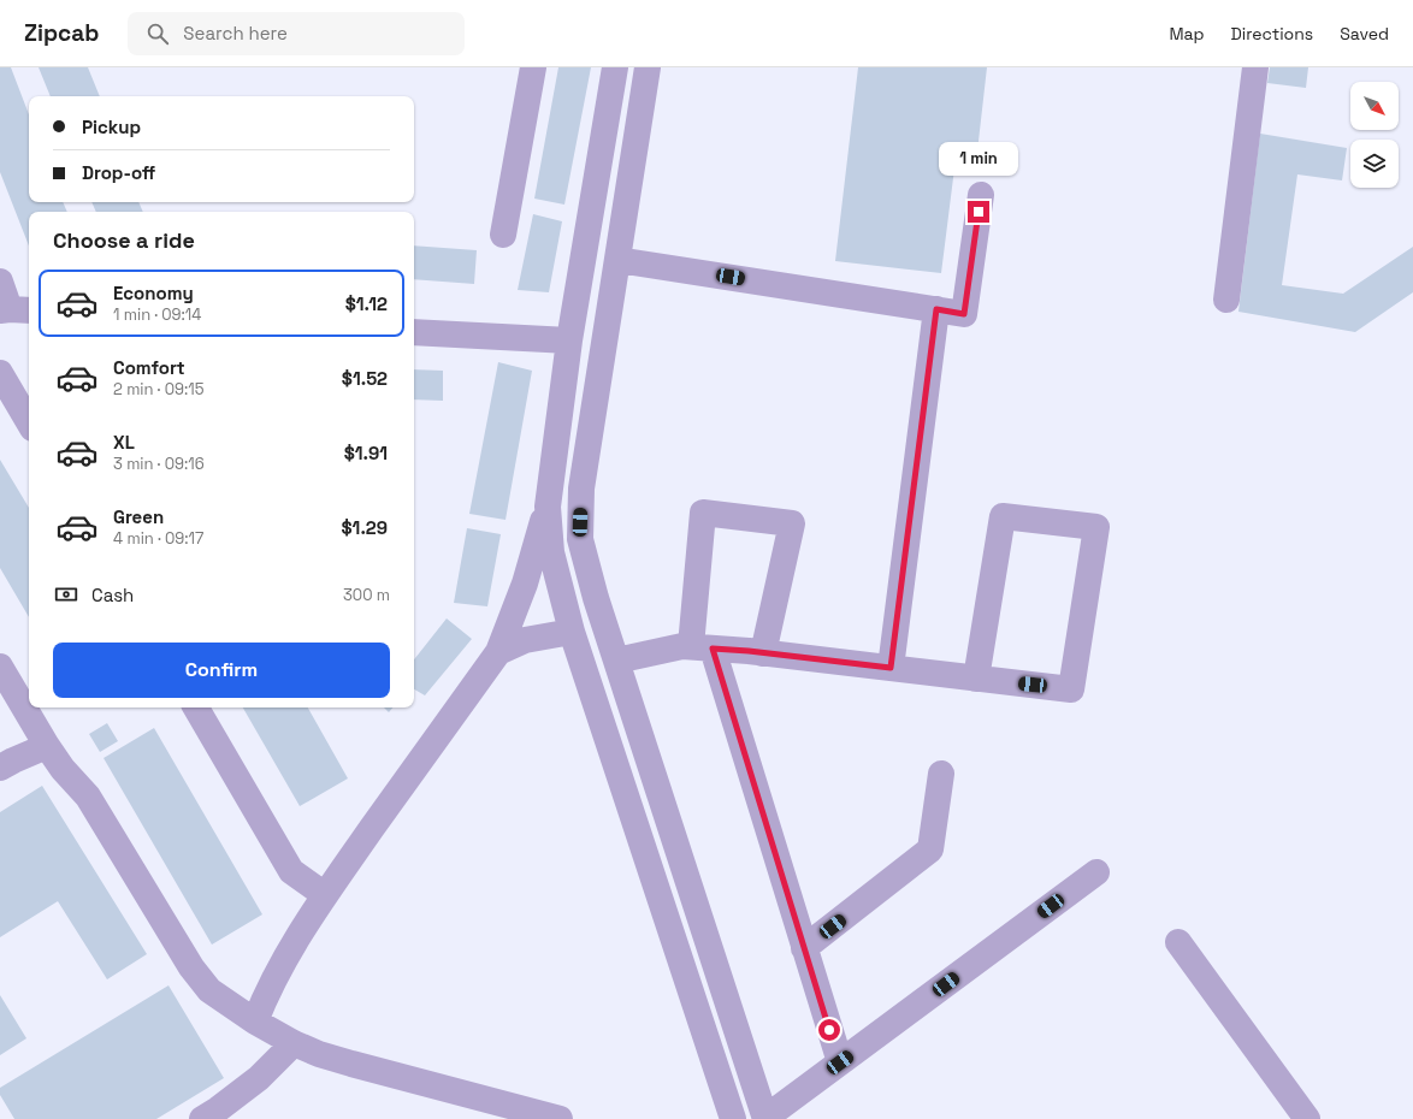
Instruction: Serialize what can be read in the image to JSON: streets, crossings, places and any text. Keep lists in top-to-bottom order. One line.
{"north":"bottom right","page":{"header":"Zipcab","search":"Search here","nav":["Map","Directions","Saved"],"banner":["Pickup","Drop-off"],"bubble":"1 min","heading":"Choose a ride","list":[{"name":"Economy","note":"1 min · 09:14","value":"$1.12"},{"name":"Comfort","note":"2 min · 09:15","value":"$1.52"},{"name":"XL","note":"3 min · 09:16","value":"$1.91"},{"name":"Green","note":"4 min · 09:17","value":"$1.29"}],"pay":["Cash","300 m"],"buttons":"Confirm"}}
